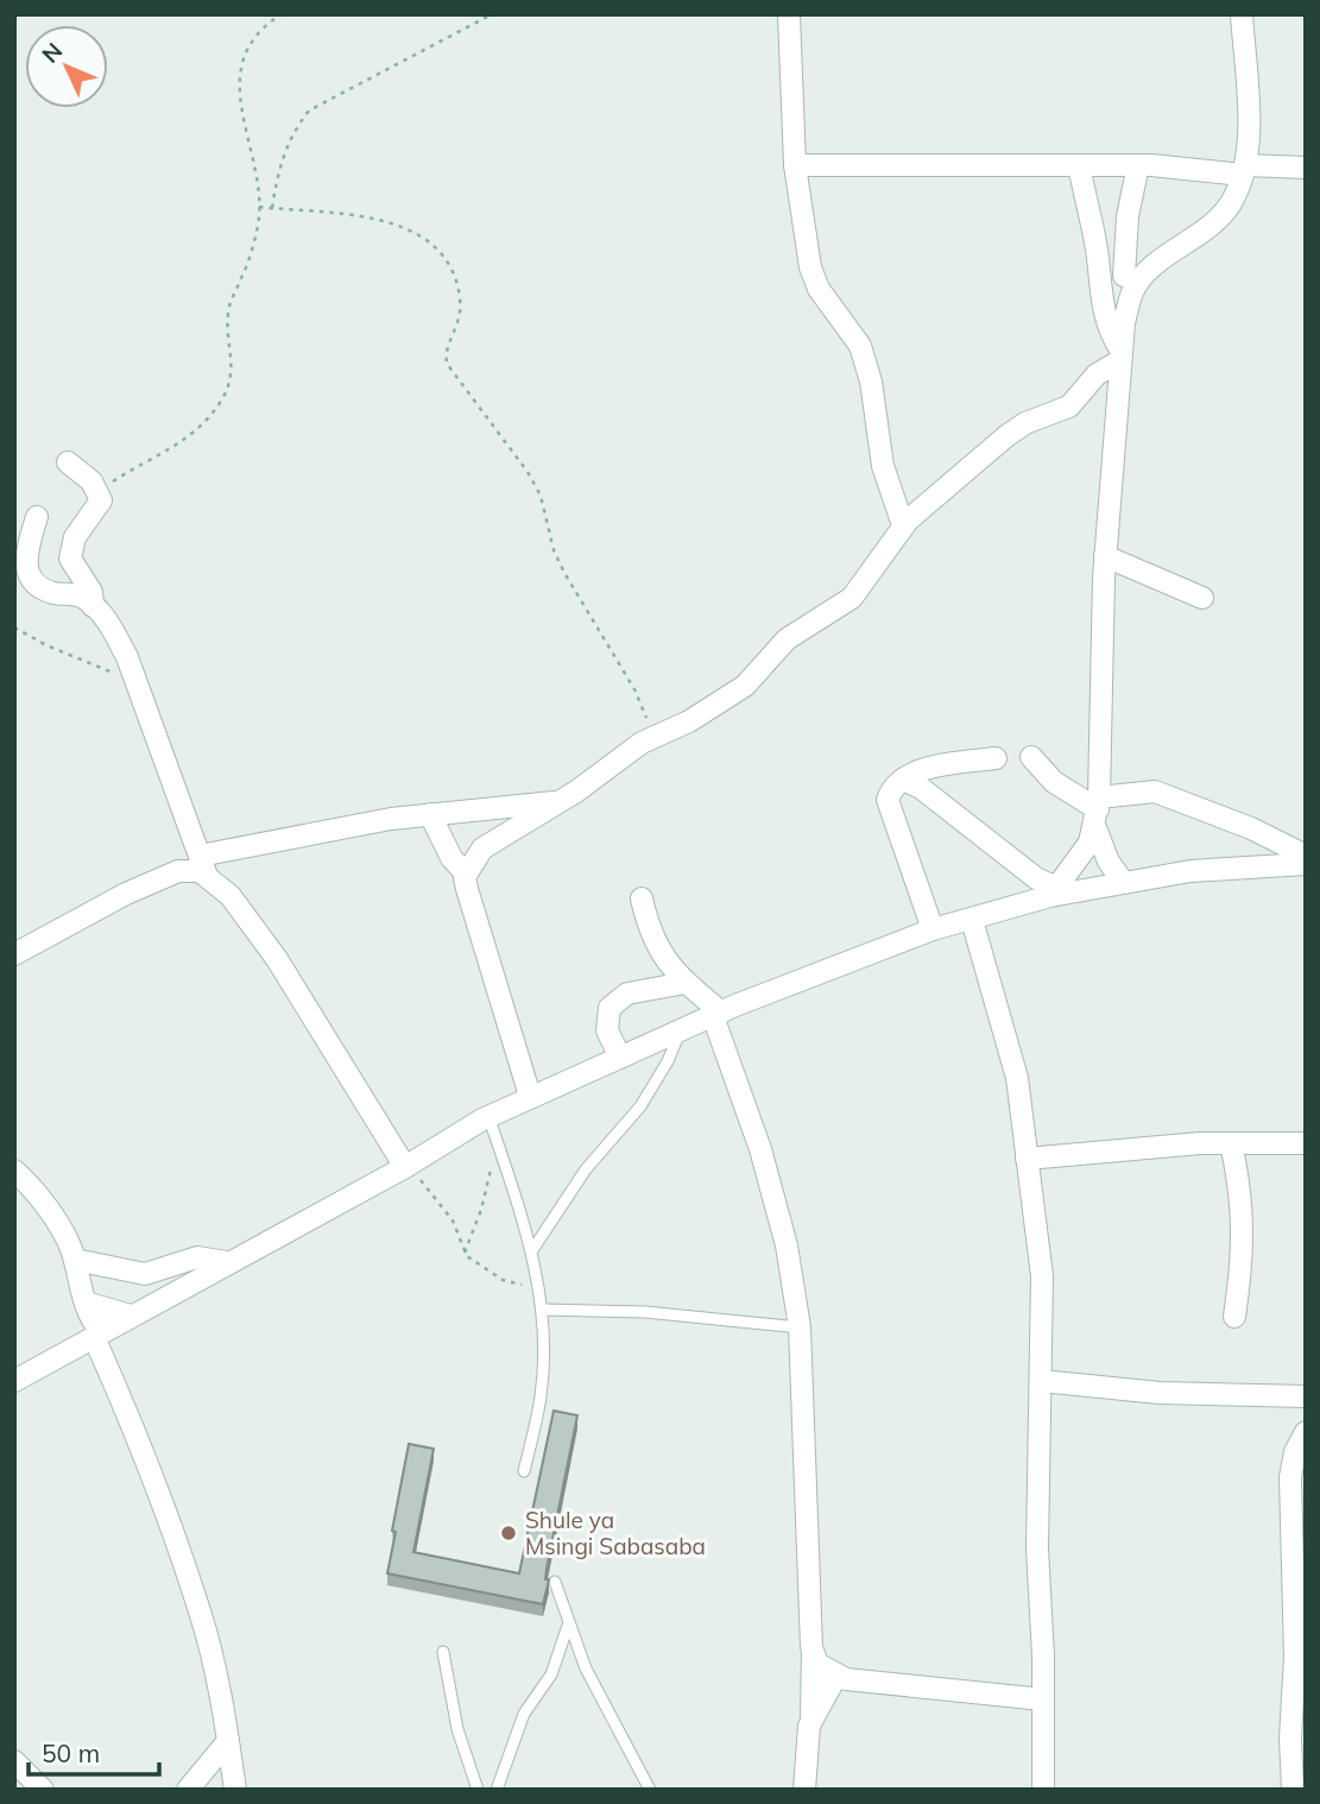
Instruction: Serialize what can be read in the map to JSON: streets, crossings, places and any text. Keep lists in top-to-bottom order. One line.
{"places":["Shule ya Msingi Sabasaba"],"scale_bar":"50 m","north":"top left"}
